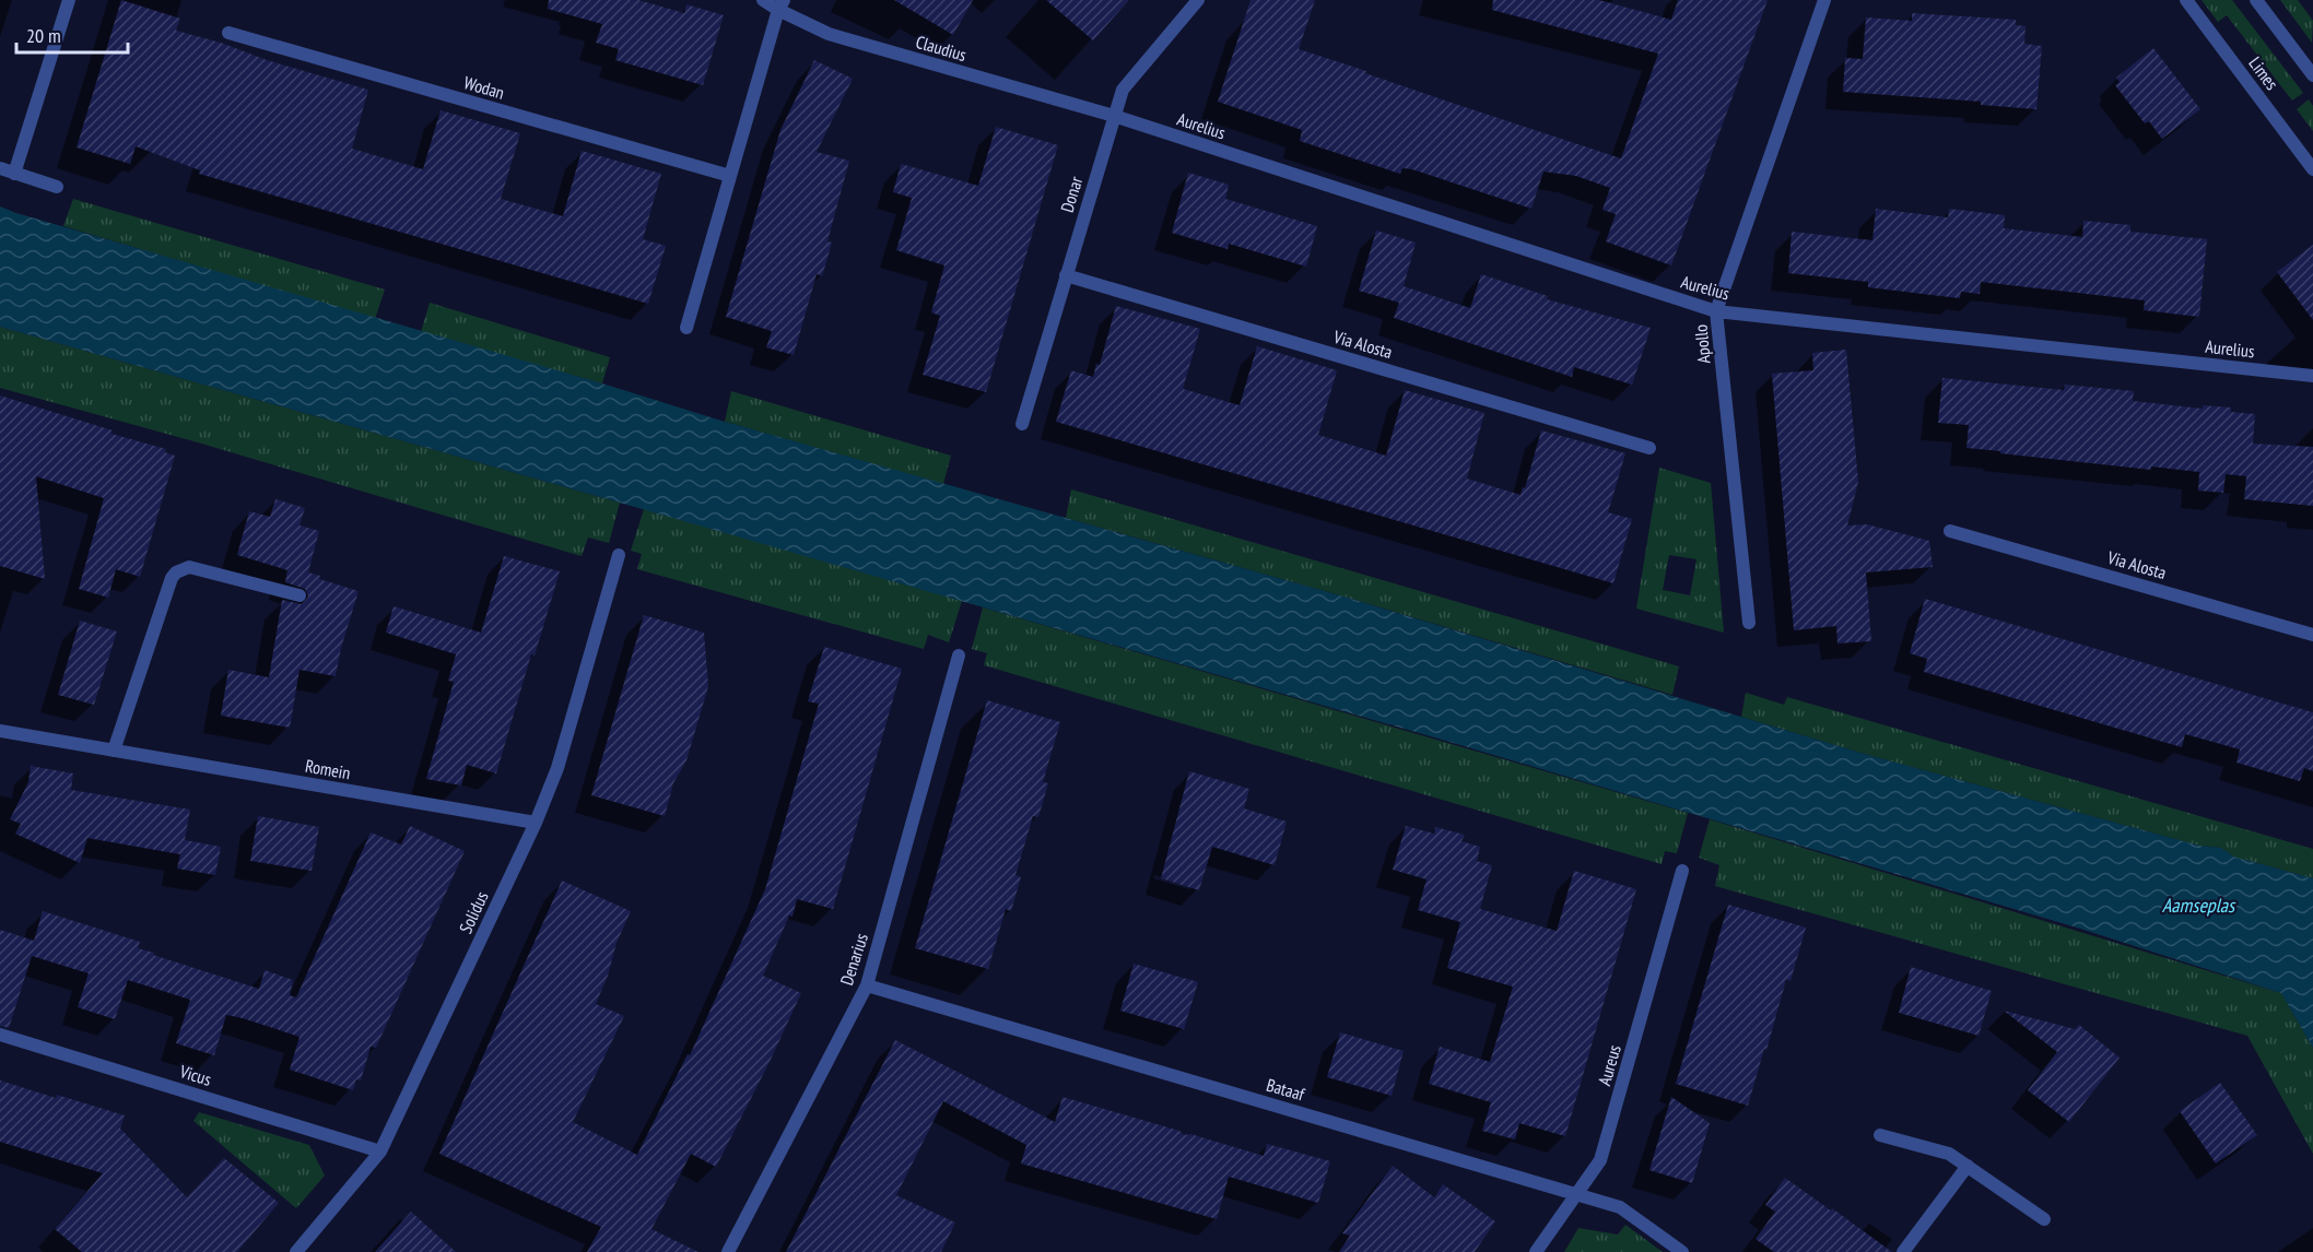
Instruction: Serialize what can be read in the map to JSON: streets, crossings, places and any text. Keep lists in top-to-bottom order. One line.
{"streets":{"street":["Claudius","Limes","Wodan","Aurelius","Donar","Via Alosta","Apollo","Romein","Solidus","Denarius","Aureus","Vicus","Bataaf"]},"crossings":[["Claudius","Aurelius"],["Claudius","Donar"],["Aurelius","Donar"],["Aurelius","Apollo"],["Donar","Via Alosta"],["Romein","Solidus"],["Solidus","Vicus"],["Denarius","Bataaf"],["Aureus","Bataaf"]],"water":["Aamseplas"],"scale_bar":"20 m"}
